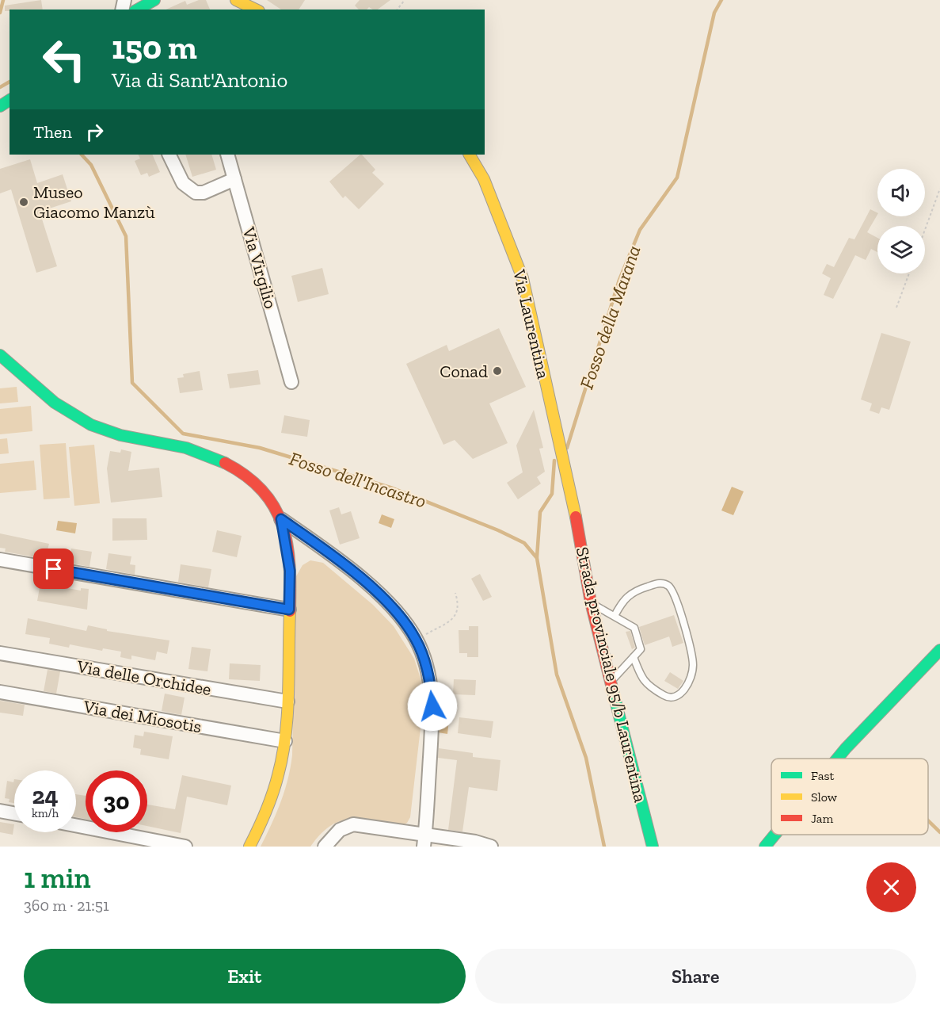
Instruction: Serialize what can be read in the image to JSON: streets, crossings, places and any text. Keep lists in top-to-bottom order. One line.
{"streets":{"street":["Via Virgilio","Via Laurentina","Strada provinciale 95/b Laurentina","Via delle Orchidee","Via dei Miosotis"]},"crossings":[["Via Laurentina","Strada provinciale 95/b Laurentina"]],"water":["Fosso della Marana","Fosso dell'Incastro"],"places":["Museo Giacomo Manzù","Conad"],"legend":["Fast","Slow","Jam"],"page":{"turn":["150 m","Via di Sant'Antonio"],"then":"Then","speed":"24 km/h","limit":"30","heading":["1 min","360 m · 21:51"],"buttons":["Exit","Share"]}}
